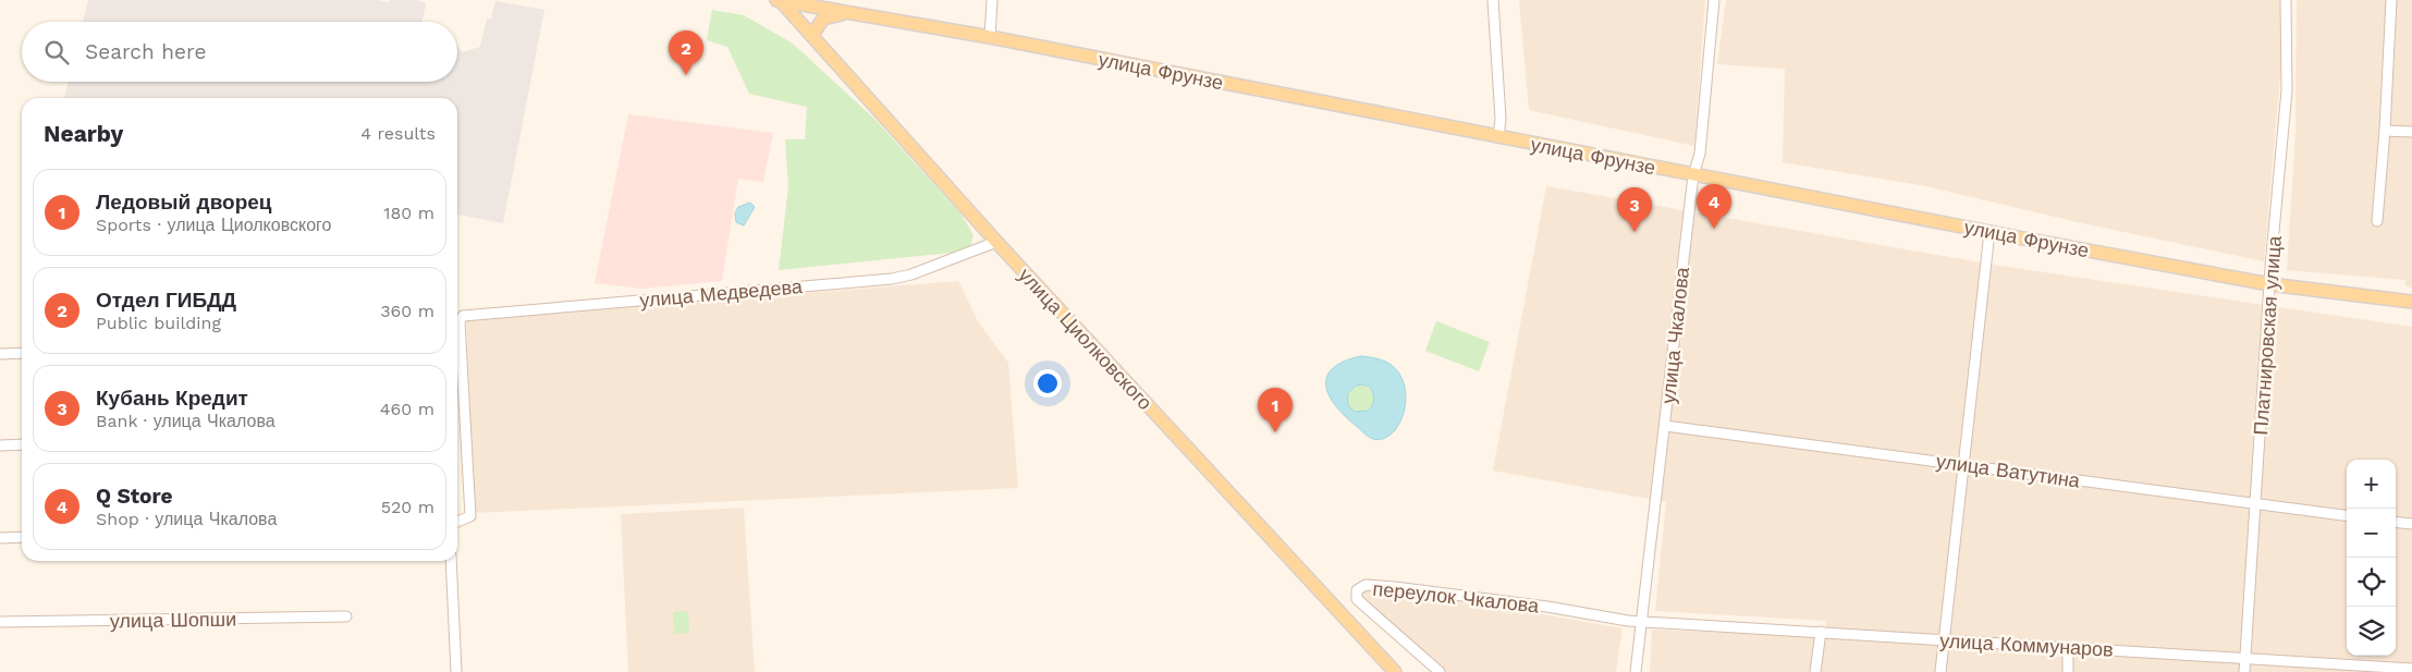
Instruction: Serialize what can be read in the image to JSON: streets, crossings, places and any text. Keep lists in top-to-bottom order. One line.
{"streets":{"main road":["улица Фрунзе","улица Циолковского"],"street":["улица Медведева","улица Чкалова","Платнировская улица","улица Ватутина","переулок Чкалова","улица Шопши","улица Коммунаров"]},"crossings":[["улица Фрунзе","улица Чкалова"],["улица Фрунзе","Платнировская улица"],["улица Фрунзе","улица Циолковского"],["улица Медведева","улица Циолковского"],["улица Чкалова","улица Ватутина"],["улица Чкалова","переулок Чкалова"],["улица Чкалова","улица Коммунаров"],["Платнировская улица","улица Ватутина"],["Платнировская улица","улица Коммунаров"],["переулок Чкалова","улица Коммунаров"]],"page":{"search":"Search here","pins":["2","4","3","1"],"heading":["Nearby","4 results"],"list":[{"mark":"1","name":"Ледовый дворец","note":"Sports · улица Циолковского","value":"180 m"},{"mark":"2","name":"Отдел ГИБДД","note":"Public building","value":"360 m"},{"mark":"3","name":"Кубань Кредит","note":"Bank · улица Чкалова","value":"460 m"},{"mark":"4","name":"Q Store","note":"Shop · улица Чкалова","value":"520 m"}],"map_buttons":["+","−"]}}
